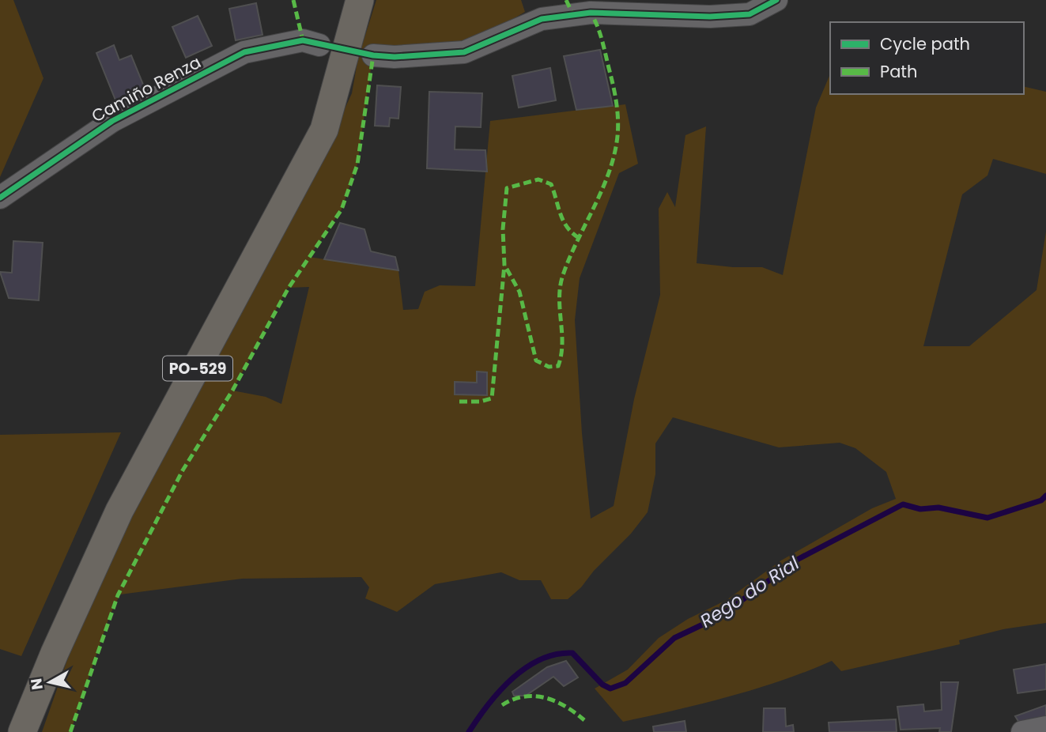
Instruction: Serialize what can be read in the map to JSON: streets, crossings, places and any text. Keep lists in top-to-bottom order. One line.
{"streets":{"main road":["PO-529"],"street":["Camiño Renza"]},"water":["Rego do Rial"],"legend":["Cycle path","Path"],"north":"left"}
